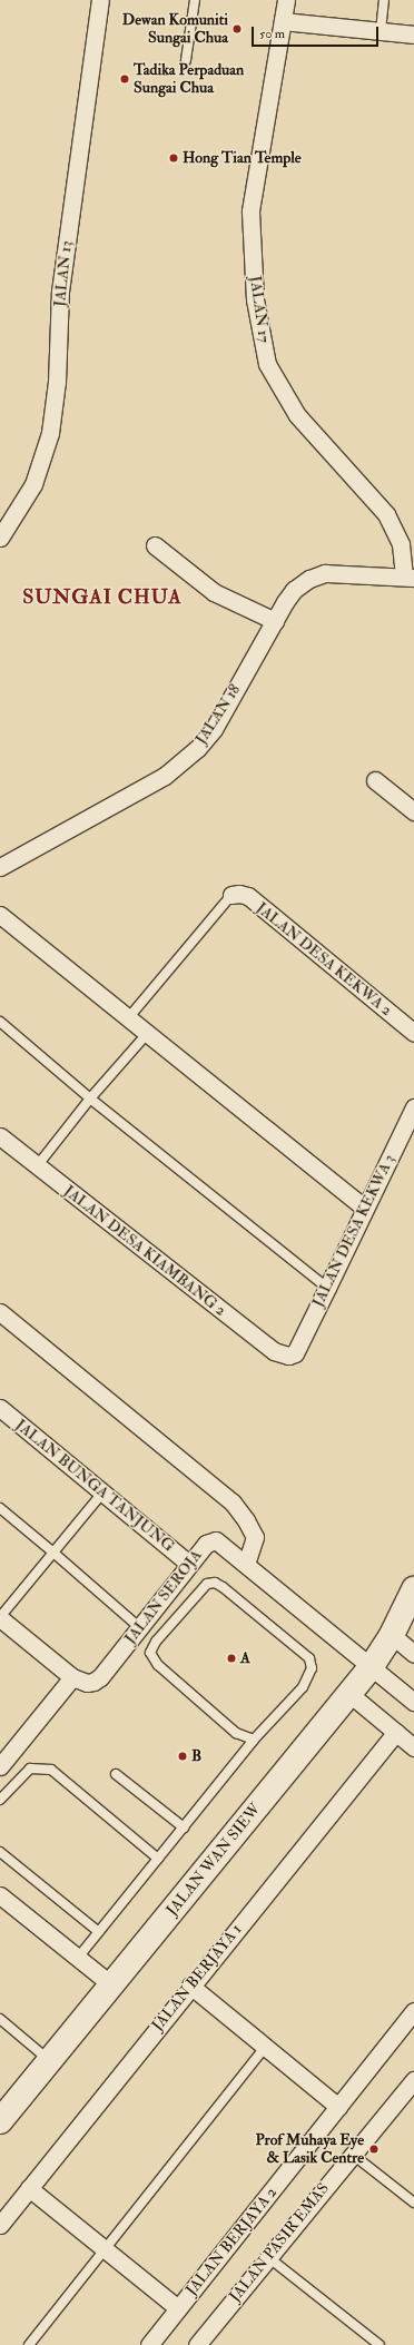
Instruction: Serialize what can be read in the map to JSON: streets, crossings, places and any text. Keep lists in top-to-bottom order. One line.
{"streets":{"street":["JALAN 13","JALAN 17","JALAN 18","JALAN DESA KEKWA 2","JALAN DESA KEKWA 3","JALAN DESA KIAMBANG 2","JALAN BUNGA TANJUNG","JALAN SEROJA","JALAN WAN SIEW","JALAN BERJAYA 1","JALAN BERJAYA 2","JALAN PASIR EMAS"]},"crossings":[["JALAN 17","JALAN 18"],["JALAN DESA KEKWA 3","JALAN DESA KIAMBANG 2"],["JALAN BUNGA TANJUNG","JALAN SEROJA"],["JALAN SEROJA","JALAN WAN SIEW"]],"districts":["SUNGAI CHUA"],"places":["Dewan Komuniti Sungai Chua","Tadika Perpaduan Sungai Chua","Hong Tian Temple","A","B","Prof Muhaya Eye & Lasik Centre"],"scale_bar":"50 m"}
